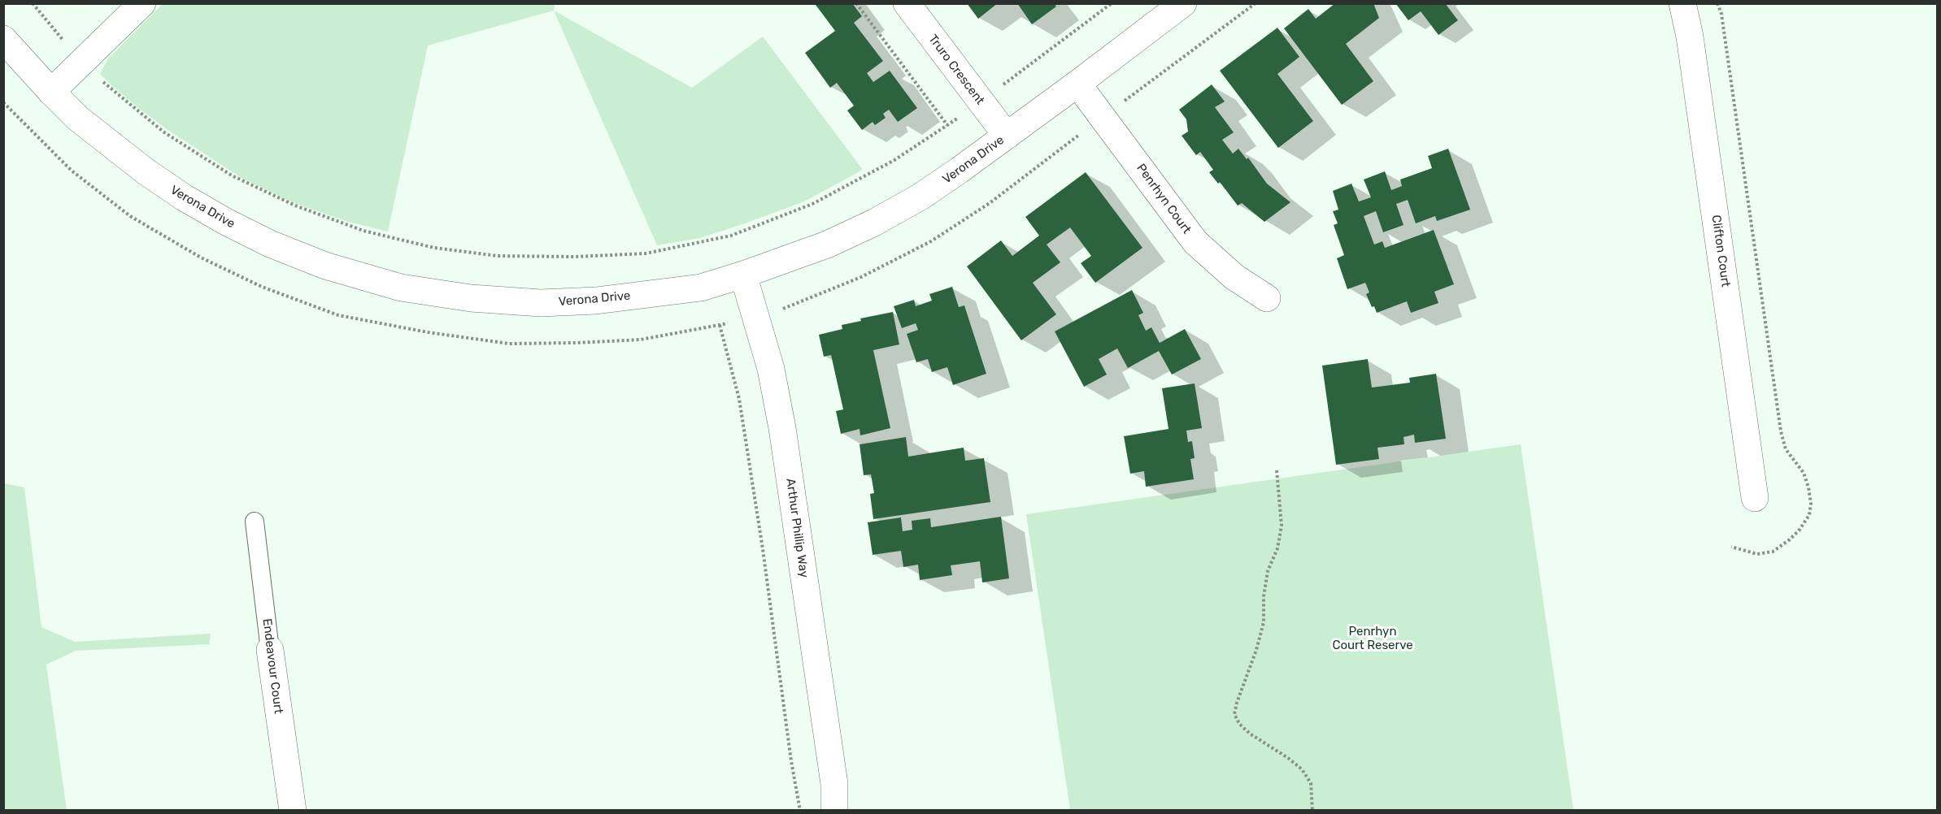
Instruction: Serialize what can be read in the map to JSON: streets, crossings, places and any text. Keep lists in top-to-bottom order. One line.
{"streets":{"street":["Truro Crescent","Verona Drive","Penrhyn Court","Clifton Court","Arthur Phillip Way","Endeavour Court"]},"crossings":[["Truro Crescent","Verona Drive"],["Verona Drive","Penrhyn Court"],["Verona Drive","Arthur Phillip Way"]],"parks":["Penrhyn Court Reserve"]}
